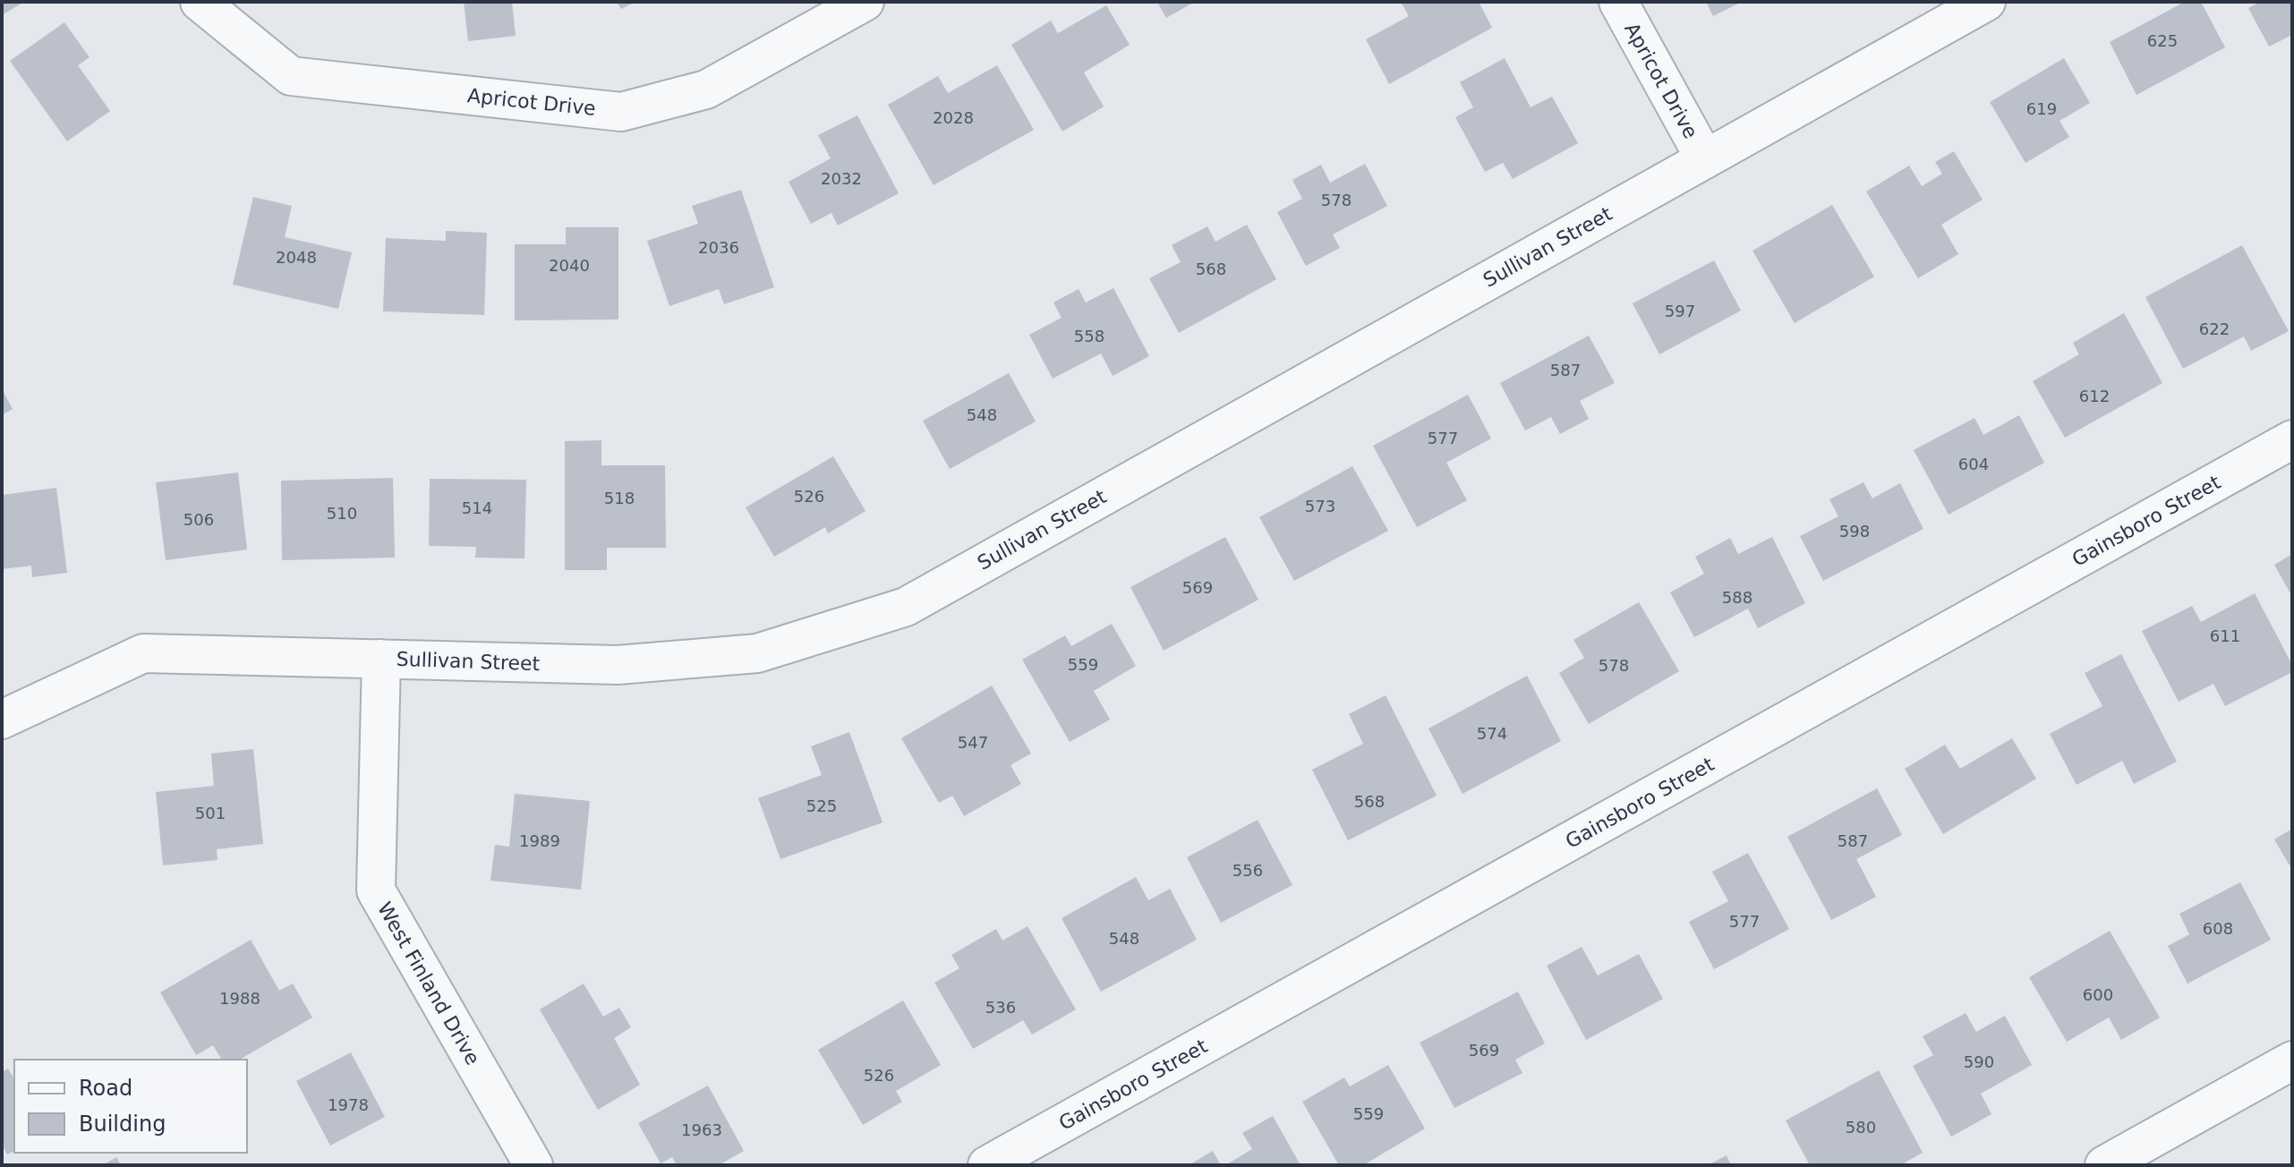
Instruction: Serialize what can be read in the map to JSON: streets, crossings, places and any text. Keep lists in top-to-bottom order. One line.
{"streets":{"street":["Apricot Drive","Sullivan Street","Gainsboro Street","West Finland Drive"]},"crossings":[["Apricot Drive","Sullivan Street"],["Sullivan Street","West Finland Drive"]],"house_numbers":["625","619","2028","2032","578","2036","2048","2040","568","597","622","558","587","612","548","577","604","526","518","573","514","510","506","598","569","588","611","559","578","574","547","568","525","501","1989","587","556","577","608","548","600","1988","536","569","590","526","1978","559","580","1963"],"legend":["Road","Building"]}
